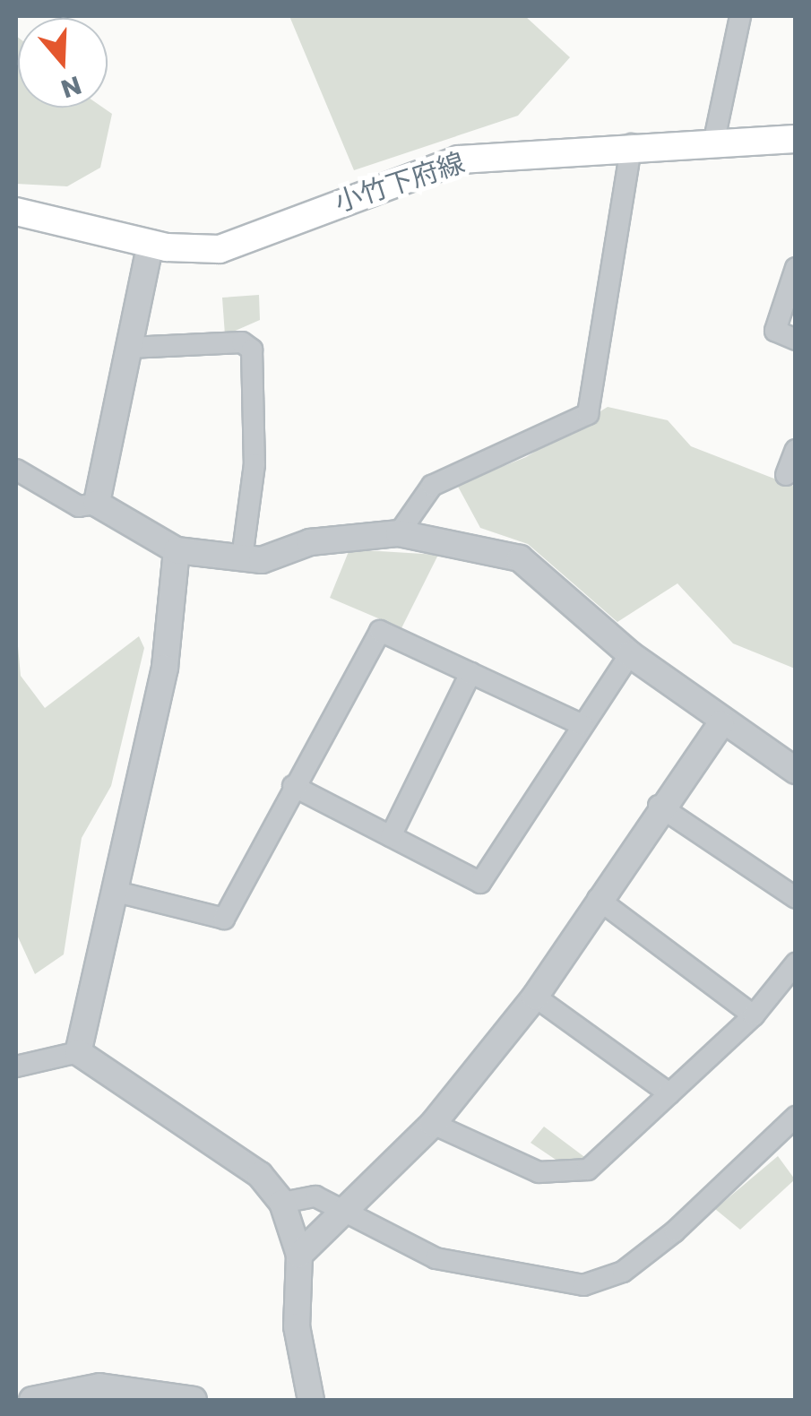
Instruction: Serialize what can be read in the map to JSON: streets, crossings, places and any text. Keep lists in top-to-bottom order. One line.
{"streets":{"main road":["小竹下府線"]},"north":"bottom"}
